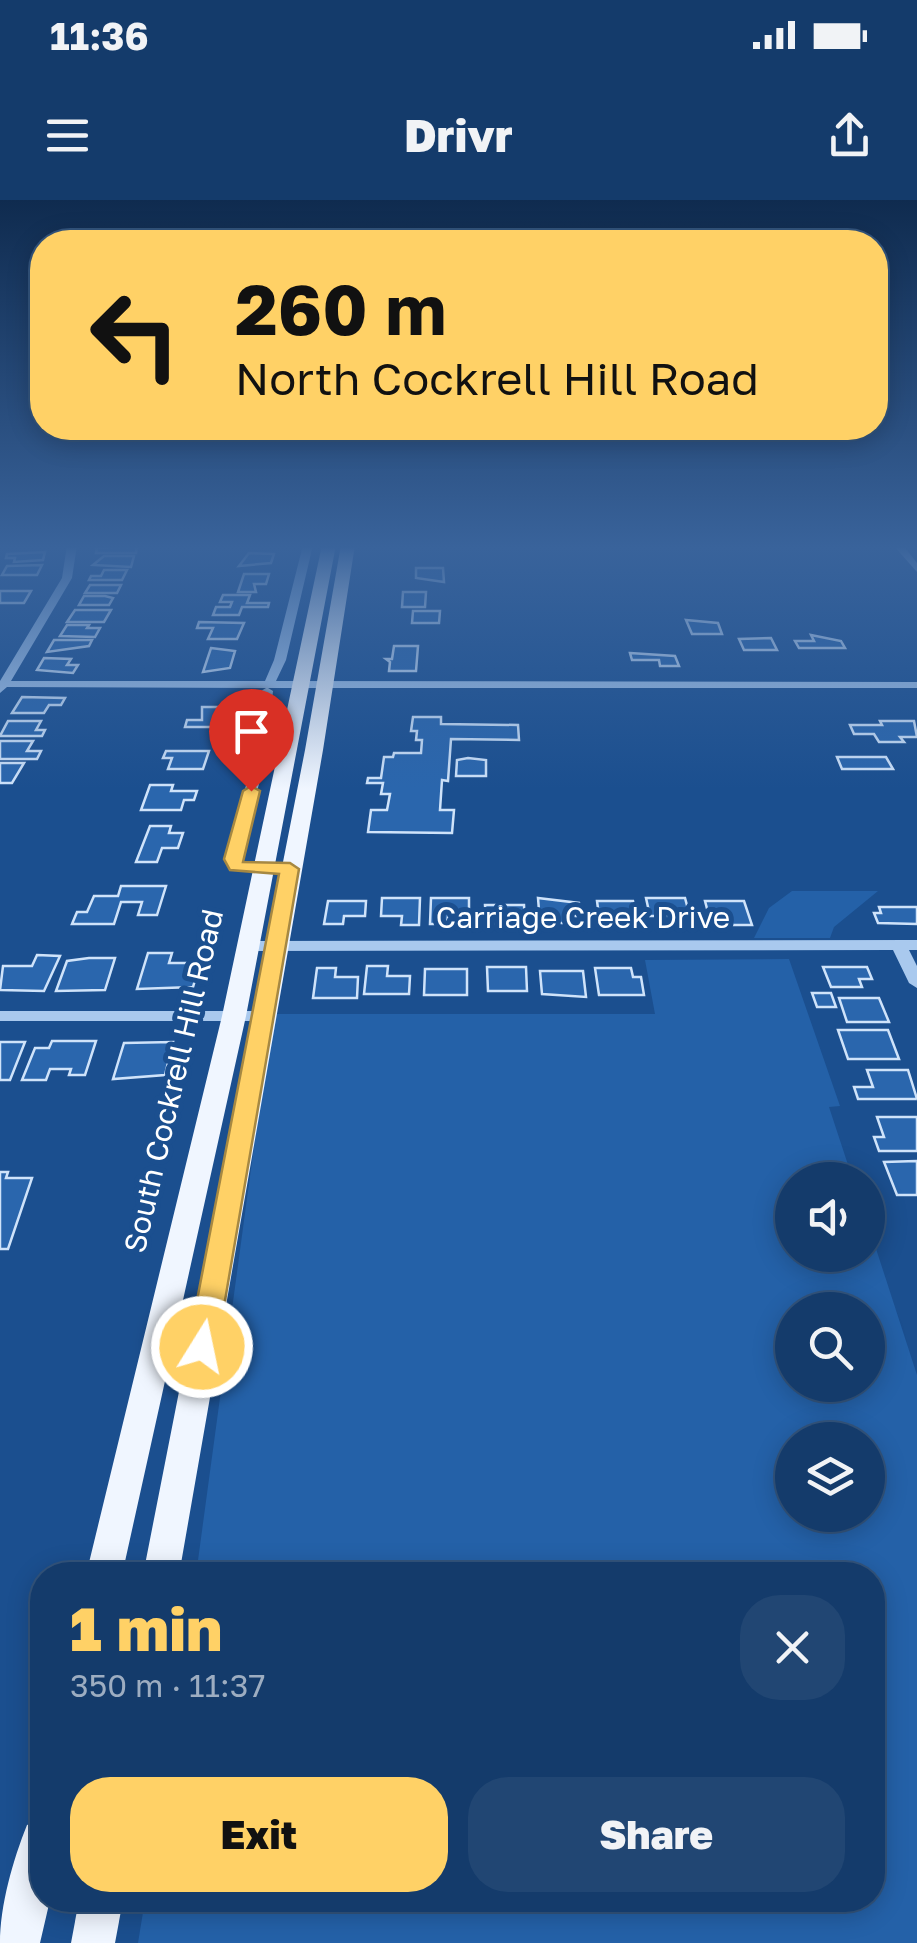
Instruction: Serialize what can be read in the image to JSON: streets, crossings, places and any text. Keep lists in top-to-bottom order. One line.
{"streets":{"main road":["South Cockrell Hill Road"],"street":["Carriage Creek Drive"]},"crossings":[["Carriage Creek Drive","South Cockrell Hill Road"]],"page":{"status":"11:36","header":"Drivr","turn":["260 m","North Cockrell Hill Road"],"heading":["1 min","350 m · 11:37"],"buttons":["Exit","Share"]}}
